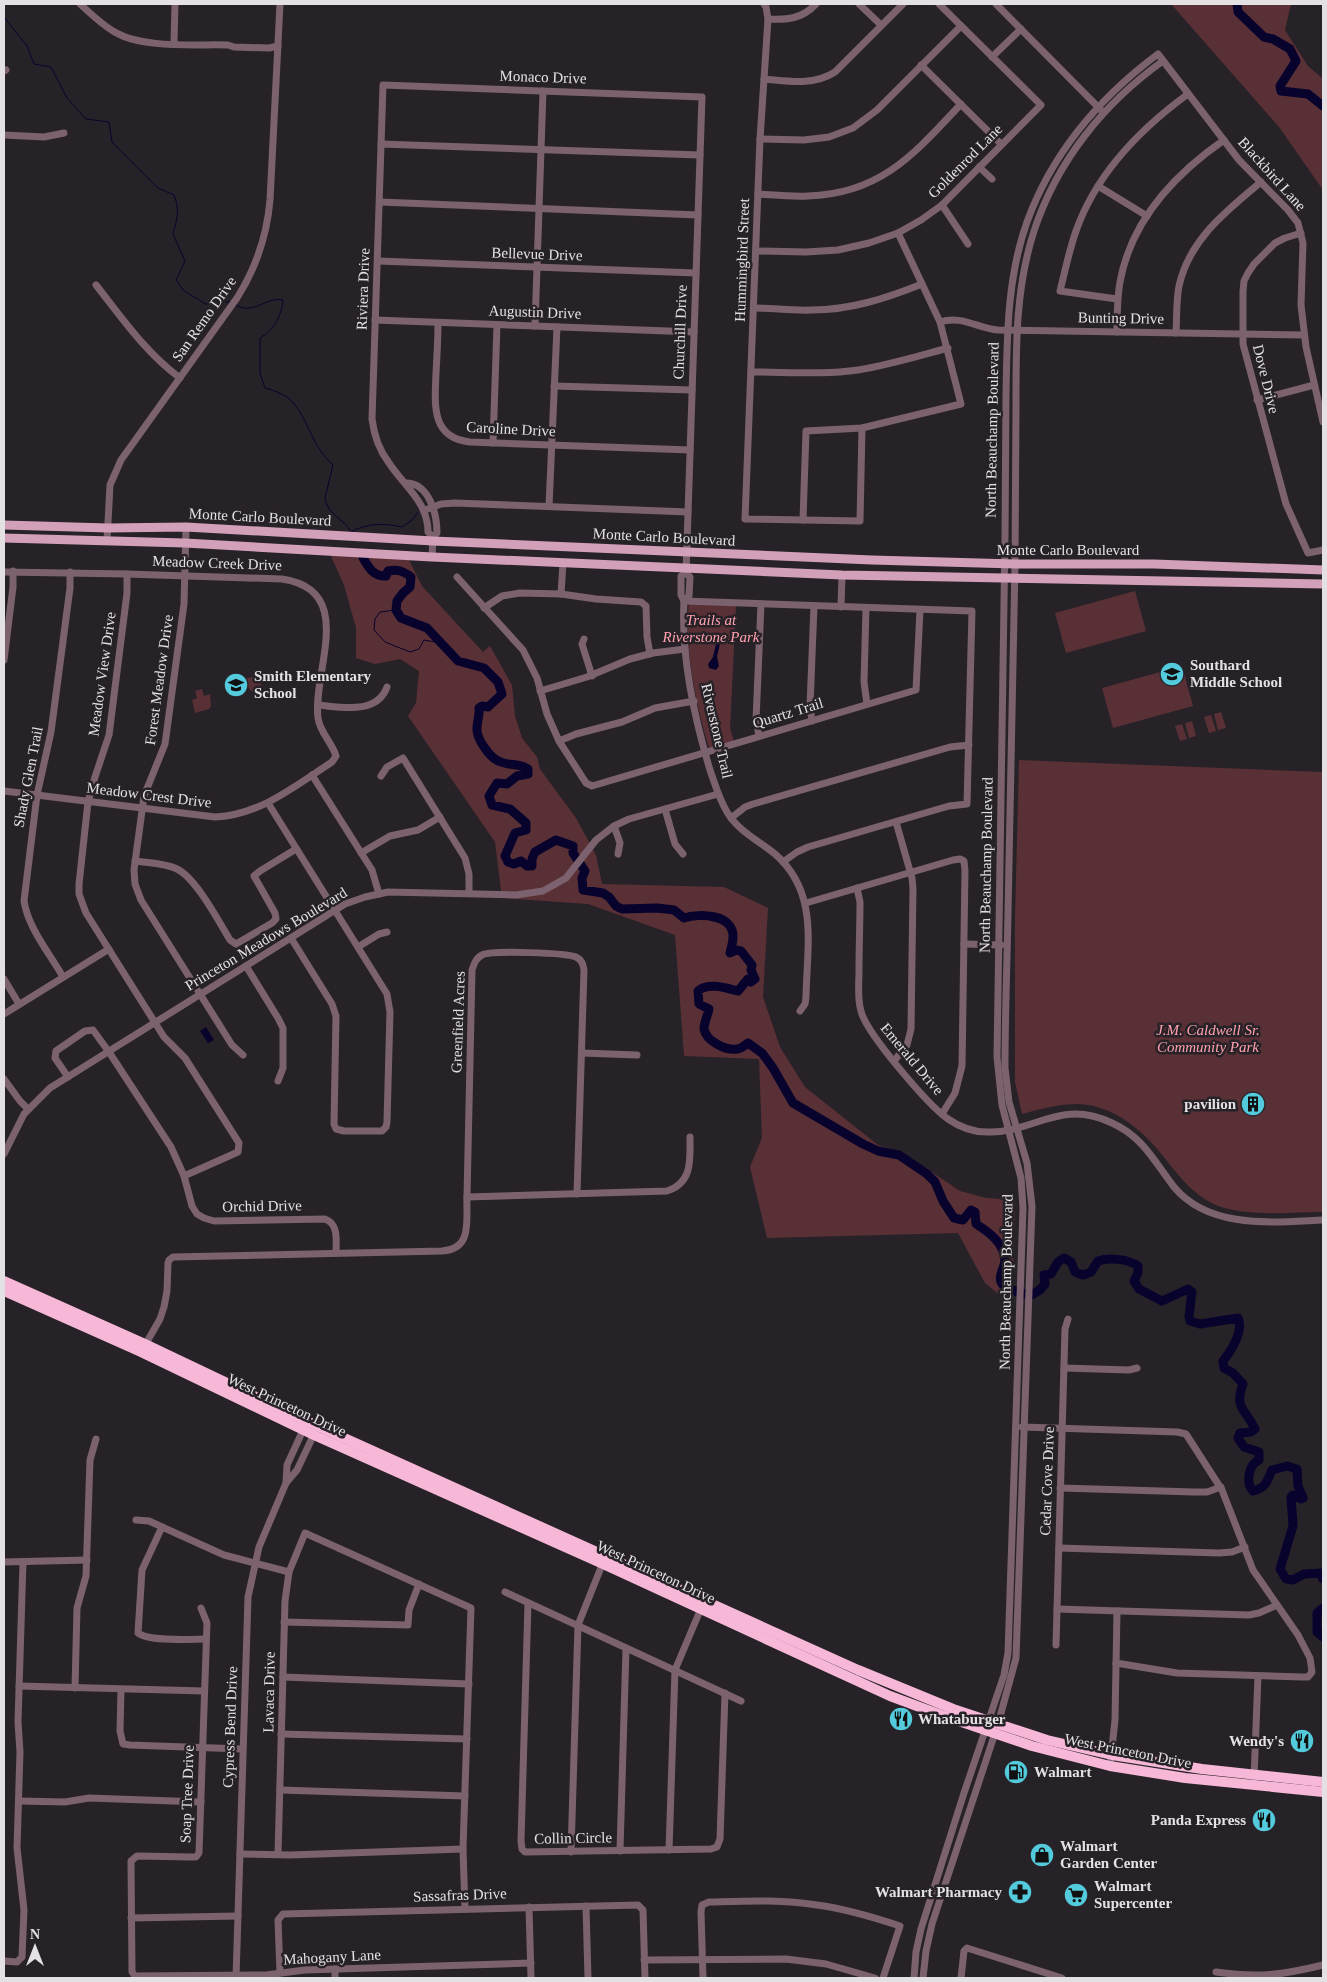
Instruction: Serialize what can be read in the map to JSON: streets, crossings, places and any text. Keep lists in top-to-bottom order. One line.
{"streets":{"highway":["West Princeton Drive"],"main road":["Monte Carlo Boulevard"],"street":["Monaco Drive","Goldenrod Lane","Blackbird Lane","Bellevue Drive","Hummingbird Street","Riviera Drive","Augustin Drive","Bunting Drive","San Remo Drive","Churchill Drive","Dove Drive","Caroline Drive","North Beauchamp Boulevard","Meadow Creek Drive","Meadow View Drive","Forest Meadow Drive","Quartz Trail","Riverstone Trail","Shady Glen Trail","Meadow Crest Drive","Princeton Meadows Boulevard","Greenfield Acres","Emerald Drive","Orchid Drive","Cedar Cove Drive","Lavaca Drive","Cypress Bend Drive","Soap Tree Drive","Collin Circle","Sassafras Drive","Mahogany Lane"]},"crossings":[["Monaco Drive","Riviera Drive"],["Monaco Drive","Churchill Drive"],["Goldenrod Lane","Hummingbird Street"],["Blackbird Lane","Bunting Drive"],["Blackbird Lane","Dove Drive"],["Blackbird Lane","North Beauchamp Boulevard"],["Bellevue Drive","Riviera Drive"],["Bellevue Drive","Churchill Drive"],["Riviera Drive","Augustin Drive"],["Riviera Drive","Monte Carlo Boulevard"],["Augustin Drive","Churchill Drive"],["Augustin Drive","Caroline Drive"],["Bunting Drive","Dove Drive"],["Bunting Drive","North Beauchamp Boulevard"],["San Remo Drive","Monte Carlo Boulevard"],["Churchill Drive","Caroline Drive"],["Churchill Drive","Monte Carlo Boulevard"],["Churchill Drive","Riverstone Trail"],["North Beauchamp Boulevard","Monte Carlo Boulevard"],["North Beauchamp Boulevard","Emerald Drive"],["North Beauchamp Boulevard","West Princeton Drive"],["Monte Carlo Boulevard","Forest Meadow Drive"],["Monte Carlo Boulevard","Riverstone Trail"],["Meadow Creek Drive","Meadow View Drive"],["Meadow Creek Drive","Forest Meadow Drive"],["Meadow Creek Drive","Shady Glen Trail"],["Meadow Creek Drive","Meadow Crest Drive"],["Meadow View Drive","Meadow Crest Drive"],["Meadow View Drive","Princeton Meadows Boulevard"],["Meadow View Drive","Orchid Drive"],["Forest Meadow Drive","Meadow Crest Drive"],["Forest Meadow Drive","Princeton Meadows Boulevard"],["Quartz Trail","Riverstone Trail"],["Riverstone Trail","Princeton Meadows Boulevard"],["Shady Glen Trail","Meadow Crest Drive"],["Princeton Meadows Boulevard","Orchid Drive"],["Greenfield Acres","Orchid Drive"],["Greenfield Acres","West Princeton Drive"],["West Princeton Drive","Cypress Bend Drive"],["Cypress Bend Drive","Mahogany Lane"],["Soap Tree Drive","Mahogany Lane"],["Sassafras Drive","Mahogany Lane"]],"parks":["Trails at Riverstone Park","J.M. Caldwell Sr. Community Park"],"places":{"school or university":["Southard Middle School","Smith Elementary School"],"building":["pavilion"],"restaurant":["Whataburger","Wendy's","Panda Express"],"fuel station":["Walmart"],"shop":["Walmart Garden Center"],"pharmacy":["Walmart Pharmacy"],"supermarket":["Walmart Supercenter"]},"north":"top"}
